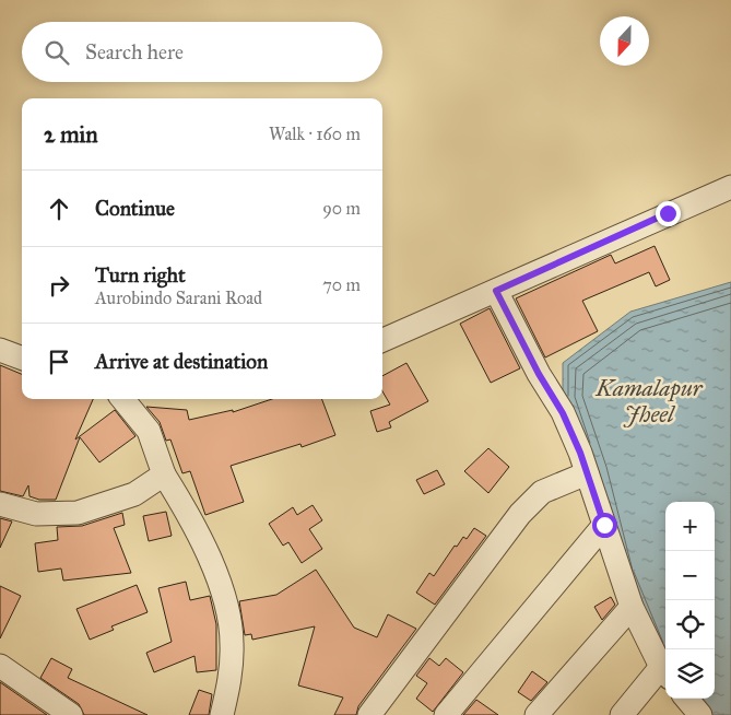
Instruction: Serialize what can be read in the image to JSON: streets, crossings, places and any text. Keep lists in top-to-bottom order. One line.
{"water":["Kamalapur Jheel"],"north":"bottom","page":{"search":"Search here","heading":["2 min","Walk · 160 m"],"list":[["Continue","90 m"],["Turn right","Aurobindo Sarani Road","70 m"],"Arrive at destination"],"map_buttons":["+","−"]}}
